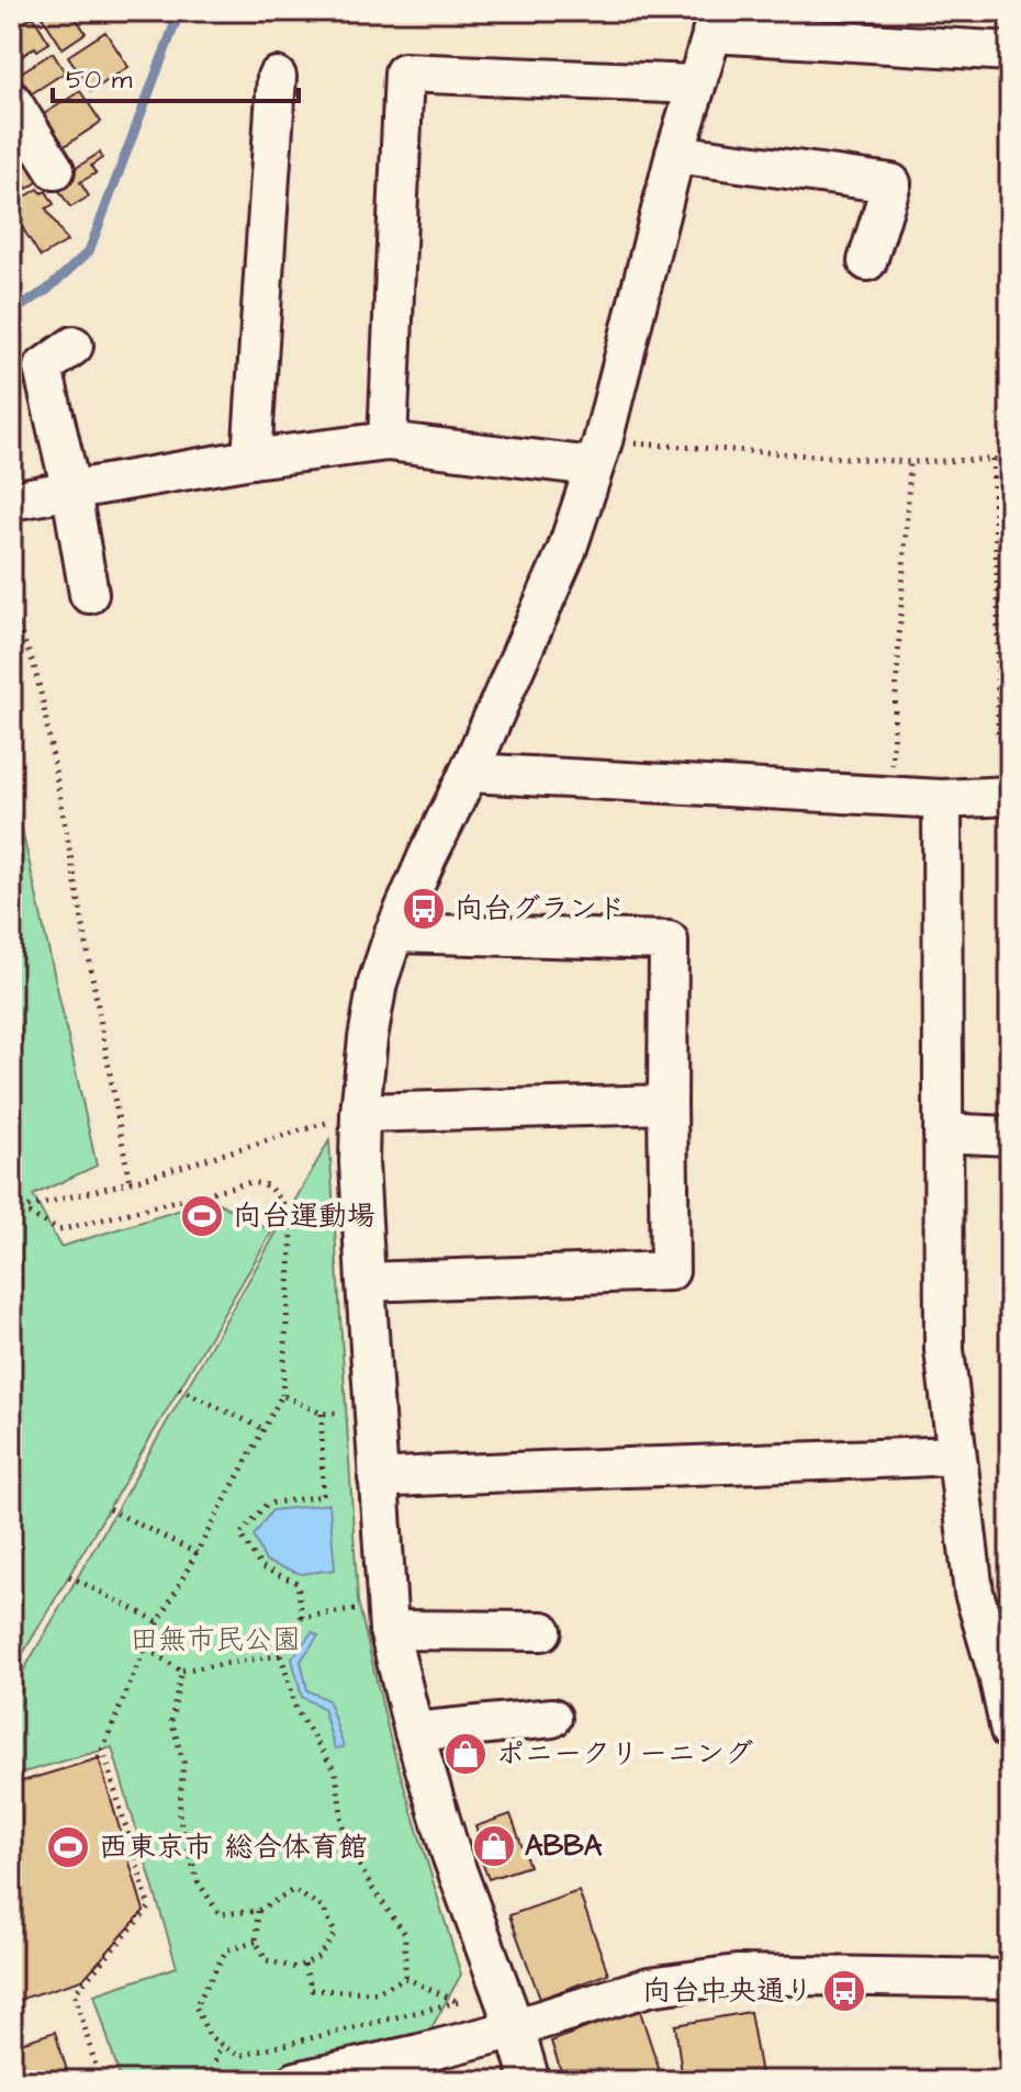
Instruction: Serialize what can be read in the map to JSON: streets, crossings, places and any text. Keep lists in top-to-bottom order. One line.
{"parks":["田無市民公園"],"places":{"bus stop":["向台グランド","向台中央通り"],"sports":["向台運動場","西東京市 総合体育館"],"shop":["ポニークリーニング","ABBA"]},"scale_bar":"50 m"}
